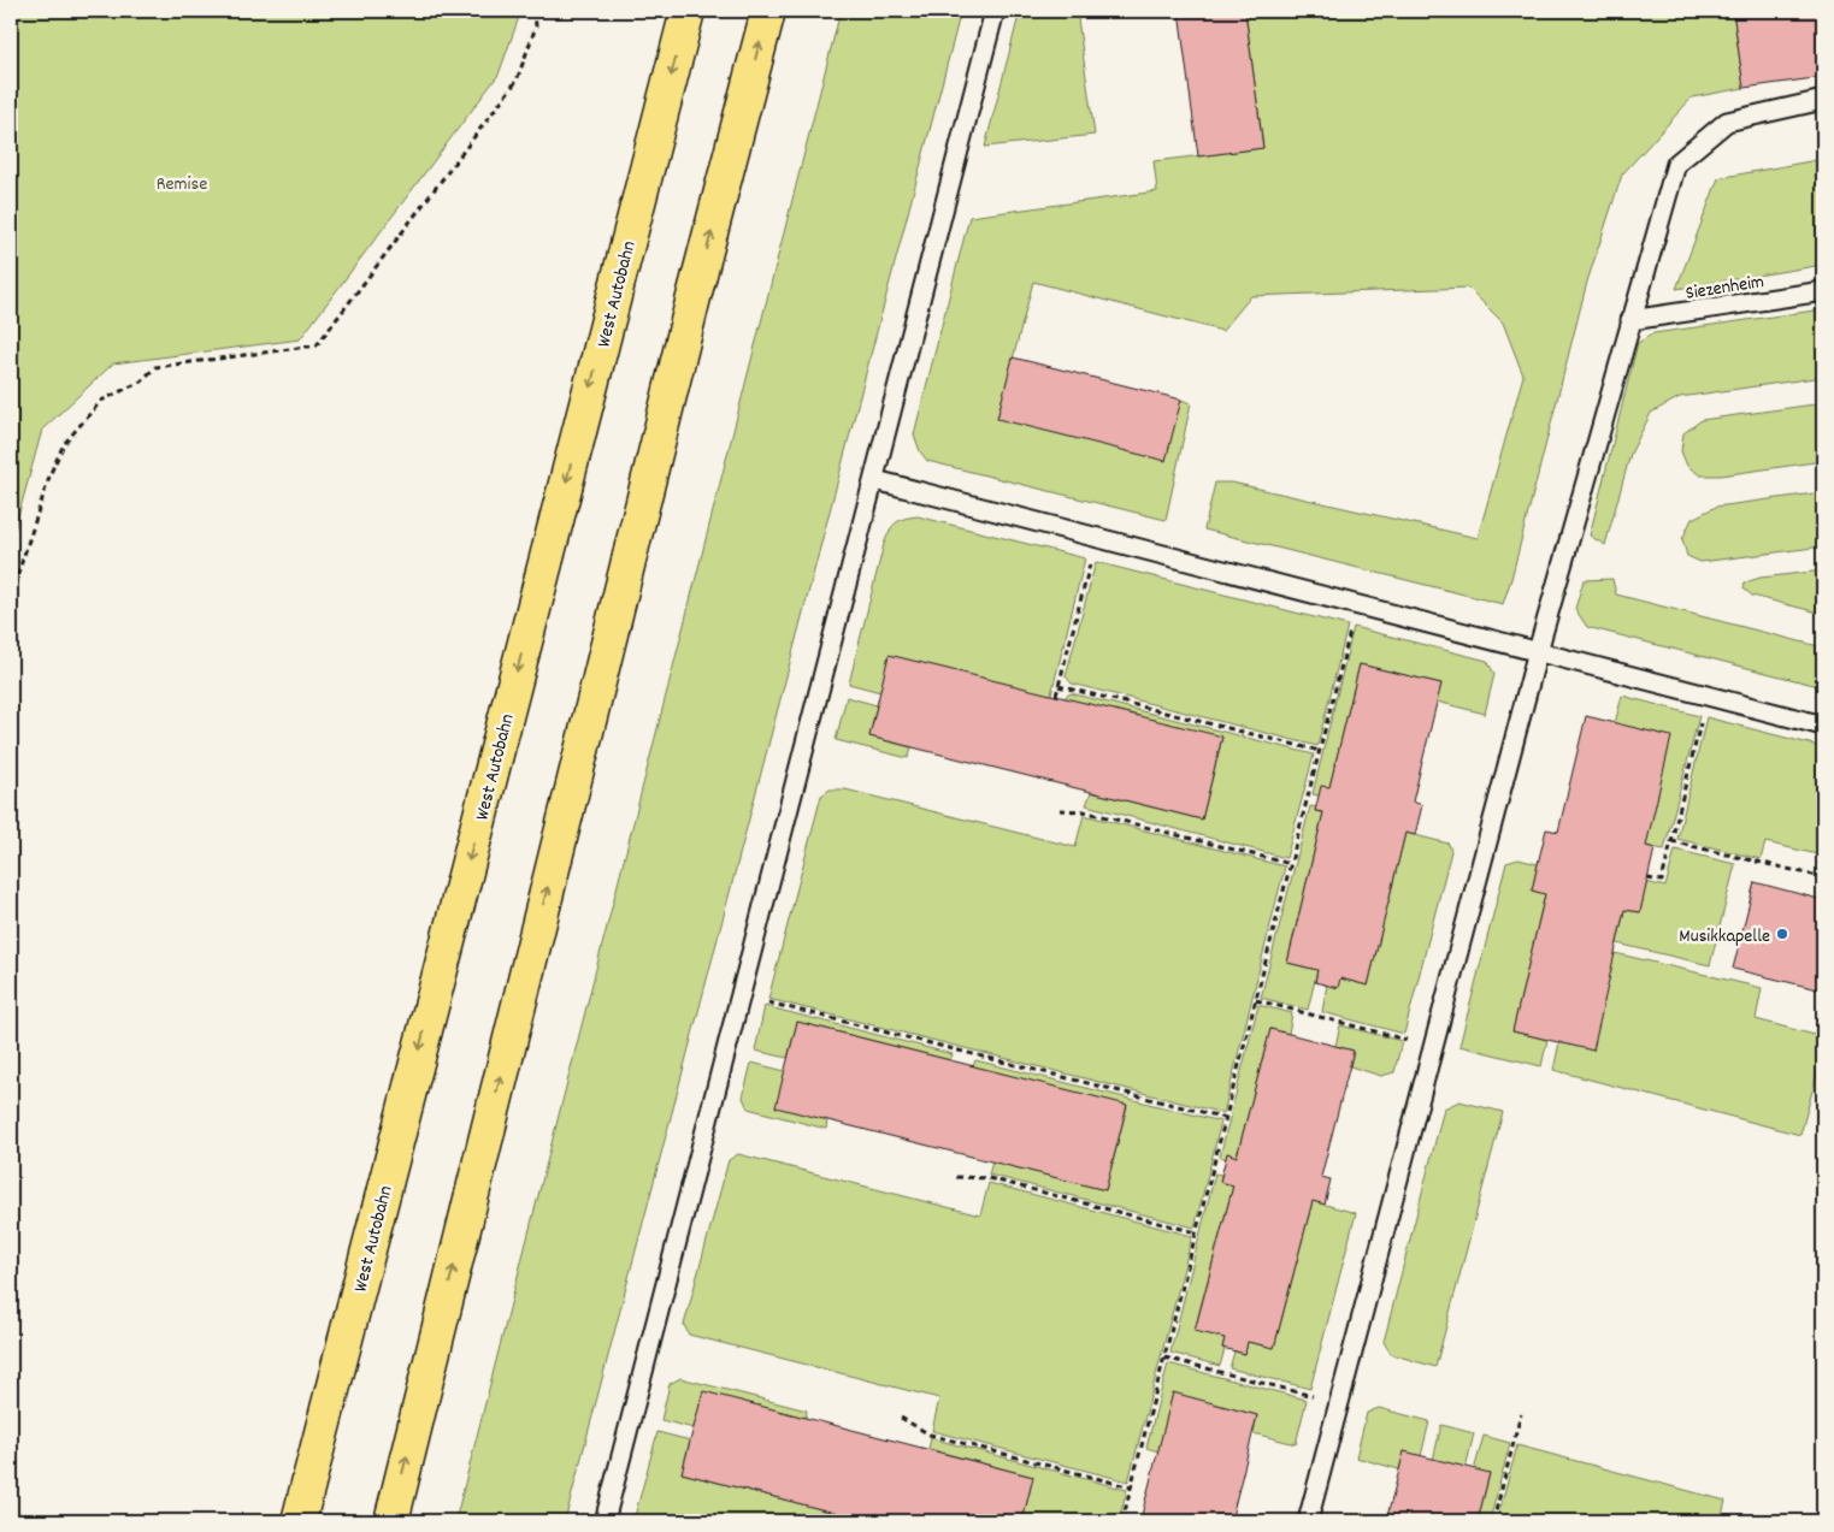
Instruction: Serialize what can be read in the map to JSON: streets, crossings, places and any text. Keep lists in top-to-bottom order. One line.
{"streets":{"highway":["West Autobahn"],"lane":["Siezenheim"]},"parks":["Remise"],"places":["Musikkapelle"]}
